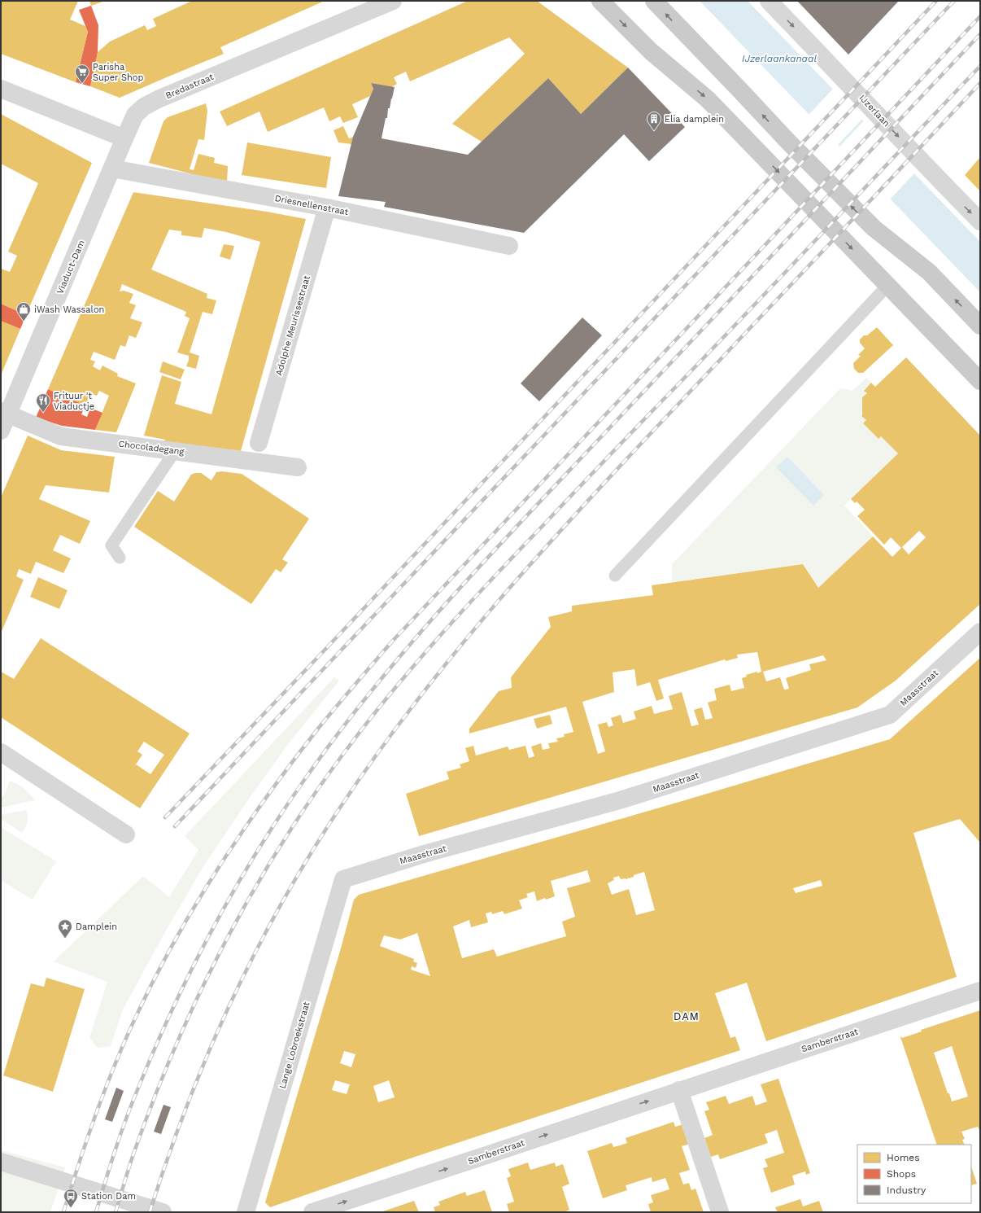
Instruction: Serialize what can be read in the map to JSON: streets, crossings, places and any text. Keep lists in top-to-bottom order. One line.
{"streets":{"street":["Bredastraat","IJzerlaan","Driesnellenstraat","Viaduct-Dam","Adolphe Meurissestraat","Chocoladegang","Maasstraat","Samberstraat","Lange Lobroekstraat"]},"crossings":[["Bredastraat","Viaduct-Dam"],["Driesnellenstraat","Viaduct-Dam"],["Driesnellenstraat","Adolphe Meurissestraat"],["Viaduct-Dam","Chocoladegang"],["Maasstraat","Lange Lobroekstraat"]],"one_way":["IJzerlaan","Samberstraat"],"districts":["DAM"],"water":["IJzerlaankanaal"],"places":{"supermarket":["Parisha Super Shop"],"building":["Elia damplein"],"shop":["iWash Wassalon"],"restaurant":["Frituur 't Viaductje"],"place":["Damplein"],"bus stop":["Station Dam"]},"legend":["Homes","Shops","Industry"]}
